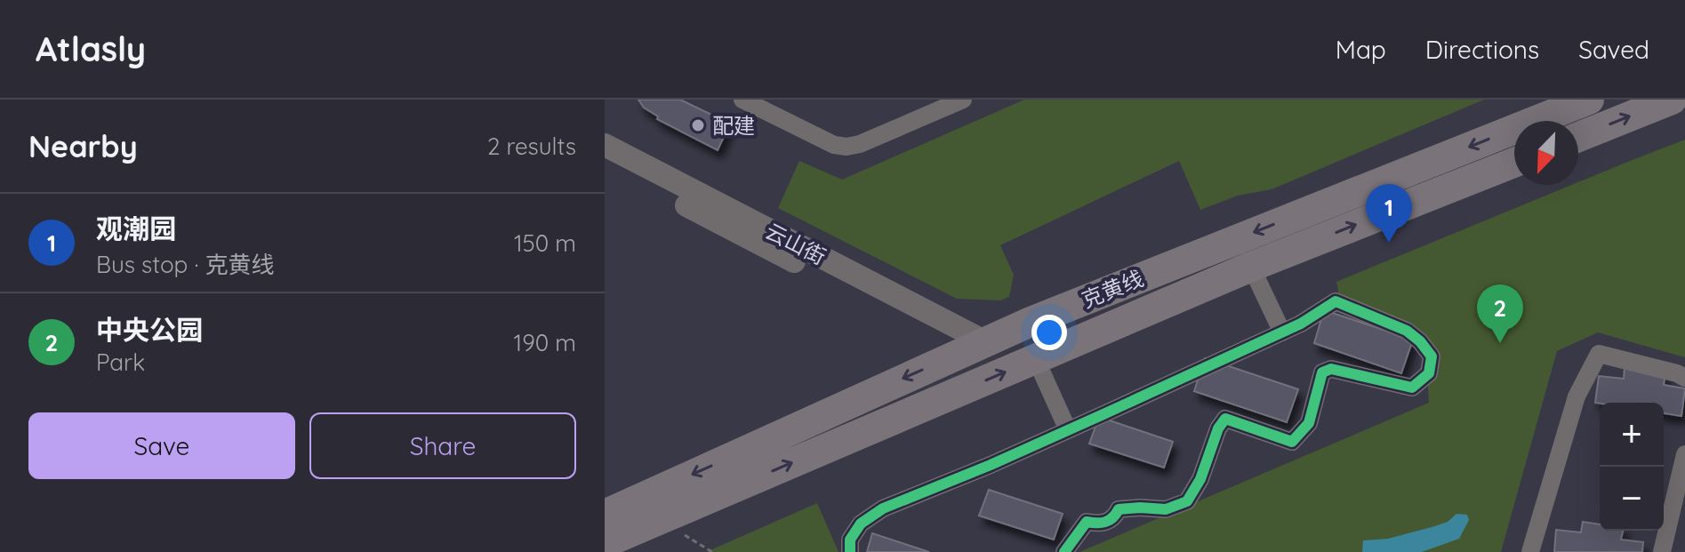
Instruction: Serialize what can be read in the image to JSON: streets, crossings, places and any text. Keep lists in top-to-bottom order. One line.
{"streets":{"highway":["克黄线"],"street":["云山街"]},"crossings":[["云山街","克黄线"]],"places":["配建"],"north":"bottom left","page":{"header":"Atlasly","nav":["Map","Directions","Saved"],"heading":["Nearby","2 results"],"pins":["1","2"],"list":[{"mark":"1","name":"观潮园","note":"Bus stop · 克黄线","value":"150 m"},{"mark":"2","name":"中央公园","note":"Park","value":"190 m"}],"buttons":["Save","Share"],"map_buttons":["+","−"]}}
